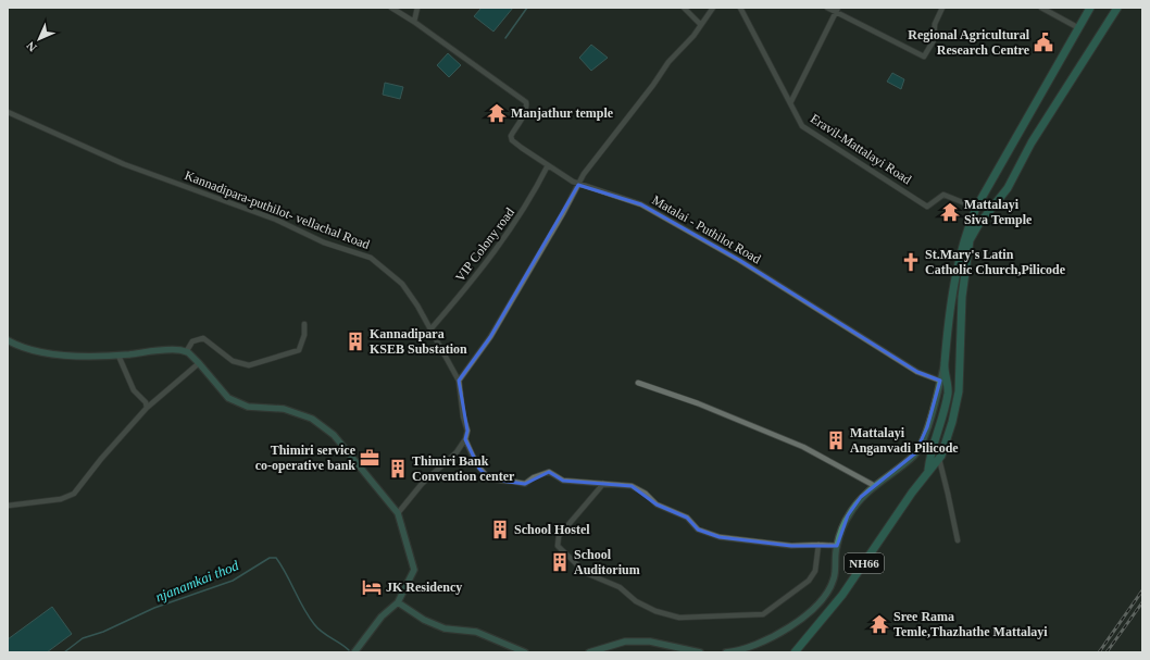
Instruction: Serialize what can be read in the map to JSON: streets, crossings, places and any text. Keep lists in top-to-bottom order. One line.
{"streets":{"highway":["NH66"],"street":["Eravil-Mattalayi Road","Kannadipara-puthilot- vellachal Road","Matalai - Puthilot Road","VIP Colony road"]},"crossings":[["Eravil-Mattalayi Road","NH66"],["Kannadipara-puthilot- vellachal Road","VIP Colony road"],["Matalai - Puthilot Road","VIP Colony road"],["Matalai - Puthilot Road","NH66"]],"water":["njanamkai thod"],"places":{"public building":["Regional Agricultural Research Centre"],"temple":["Manjathur temple","Mattalayi Siva Temple","Sree Rama Temle,Thazhathe Mattalayi"],"church":["St.Mary's Latin Catholic Church,Pilicode"],"building":["Kannadipara KSEB Substation","Mattalayi Anganvadi Pilicode","Thimiri Bank Convention center","School Hostel","School Auditorium"],"office":["Thimiri service co-operative bank"],"hotel":["JK Residency"]},"north":"bottom left"}
